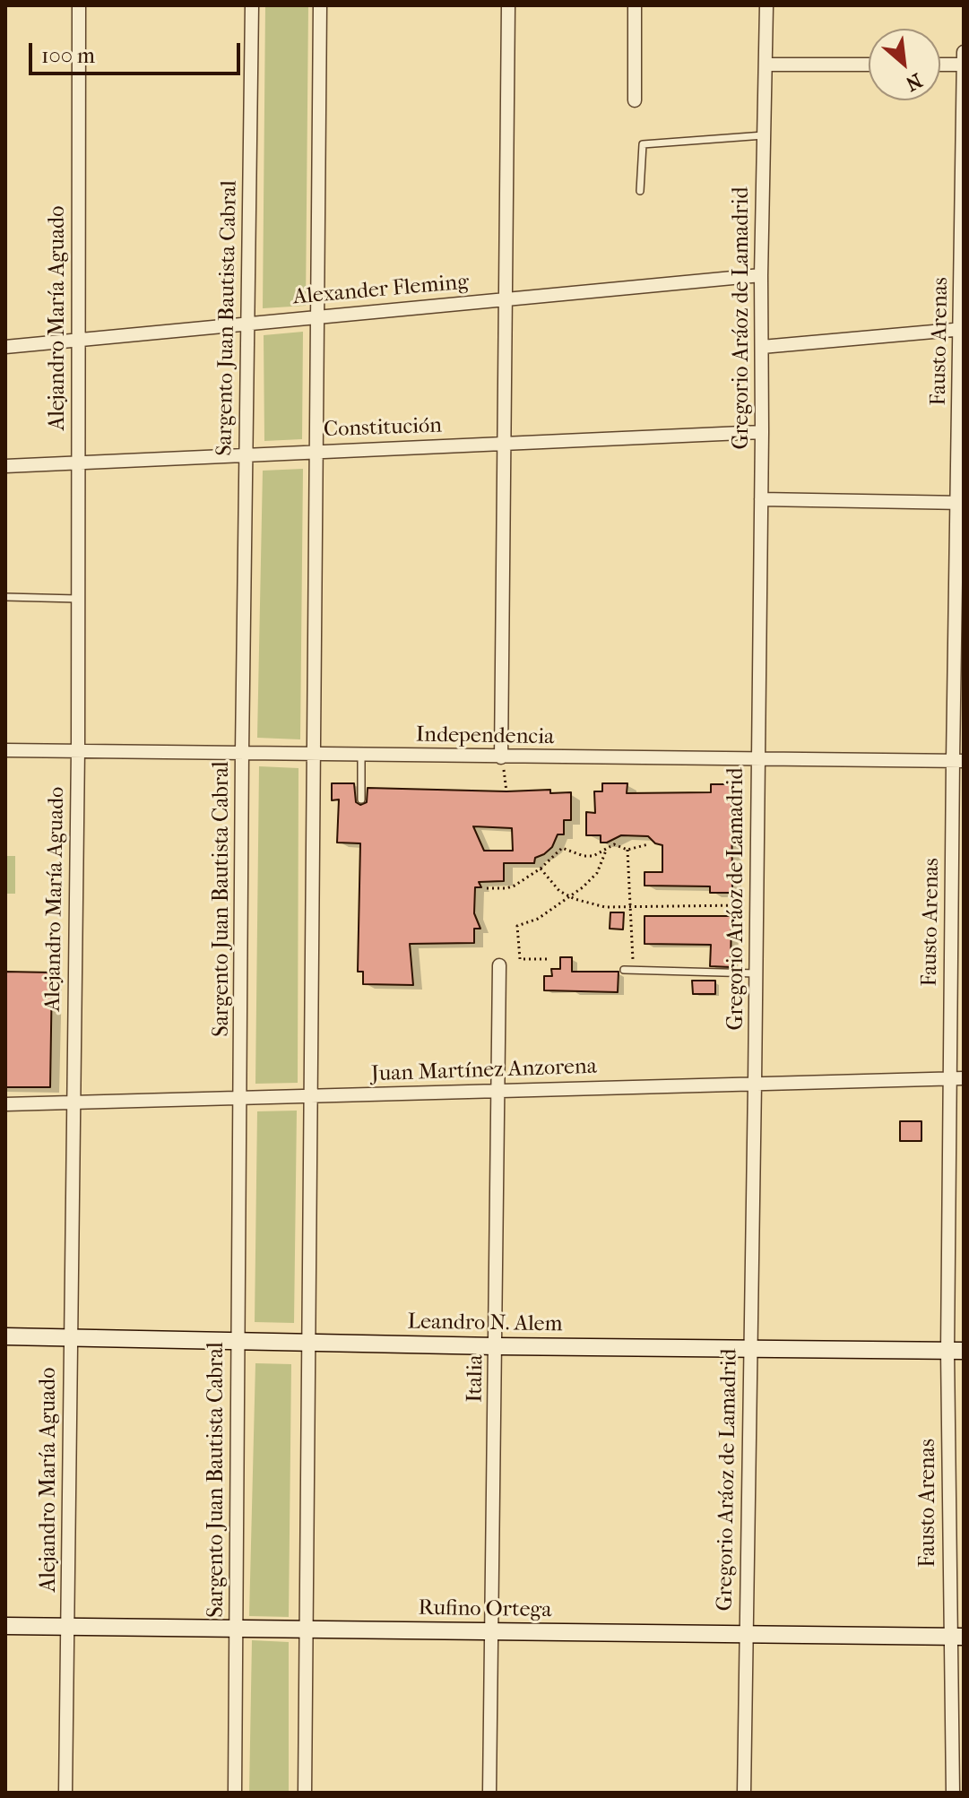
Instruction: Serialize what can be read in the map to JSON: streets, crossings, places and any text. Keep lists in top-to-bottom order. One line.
{"streets":{"street":["Alexander Fleming","Alejandro María Aguado","Sargento Juan Bautista Cabral","Gregorio Aráoz de Lamadrid","Fausto Arenas","Constitución","Independencia","Juan Martínez Anzorena","Leandro N. Alem","Italia","Rufino Ortega"]},"crossings":[["Alexander Fleming","Alejandro María Aguado"],["Alexander Fleming","Sargento Juan Bautista Cabral"],["Alexander Fleming","Gregorio Aráoz de Lamadrid"],["Alejandro María Aguado","Constitución"],["Alejandro María Aguado","Independencia"],["Alejandro María Aguado","Juan Martínez Anzorena"],["Alejandro María Aguado","Leandro N. Alem"],["Alejandro María Aguado","Rufino Ortega"],["Sargento Juan Bautista Cabral","Constitución"],["Sargento Juan Bautista Cabral","Independencia"],["Sargento Juan Bautista Cabral","Juan Martínez Anzorena"],["Sargento Juan Bautista Cabral","Leandro N. Alem"],["Sargento Juan Bautista Cabral","Rufino Ortega"],["Gregorio Aráoz de Lamadrid","Constitución"],["Gregorio Aráoz de Lamadrid","Independencia"],["Gregorio Aráoz de Lamadrid","Juan Martínez Anzorena"],["Gregorio Aráoz de Lamadrid","Leandro N. Alem"],["Gregorio Aráoz de Lamadrid","Rufino Ortega"],["Fausto Arenas","Independencia"],["Fausto Arenas","Juan Martínez Anzorena"],["Fausto Arenas","Leandro N. Alem"],["Fausto Arenas","Rufino Ortega"],["Juan Martínez Anzorena","Italia"],["Leandro N. Alem","Italia"],["Italia","Rufino Ortega"]],"scale_bar":"100 m","north":"bottom right"}
